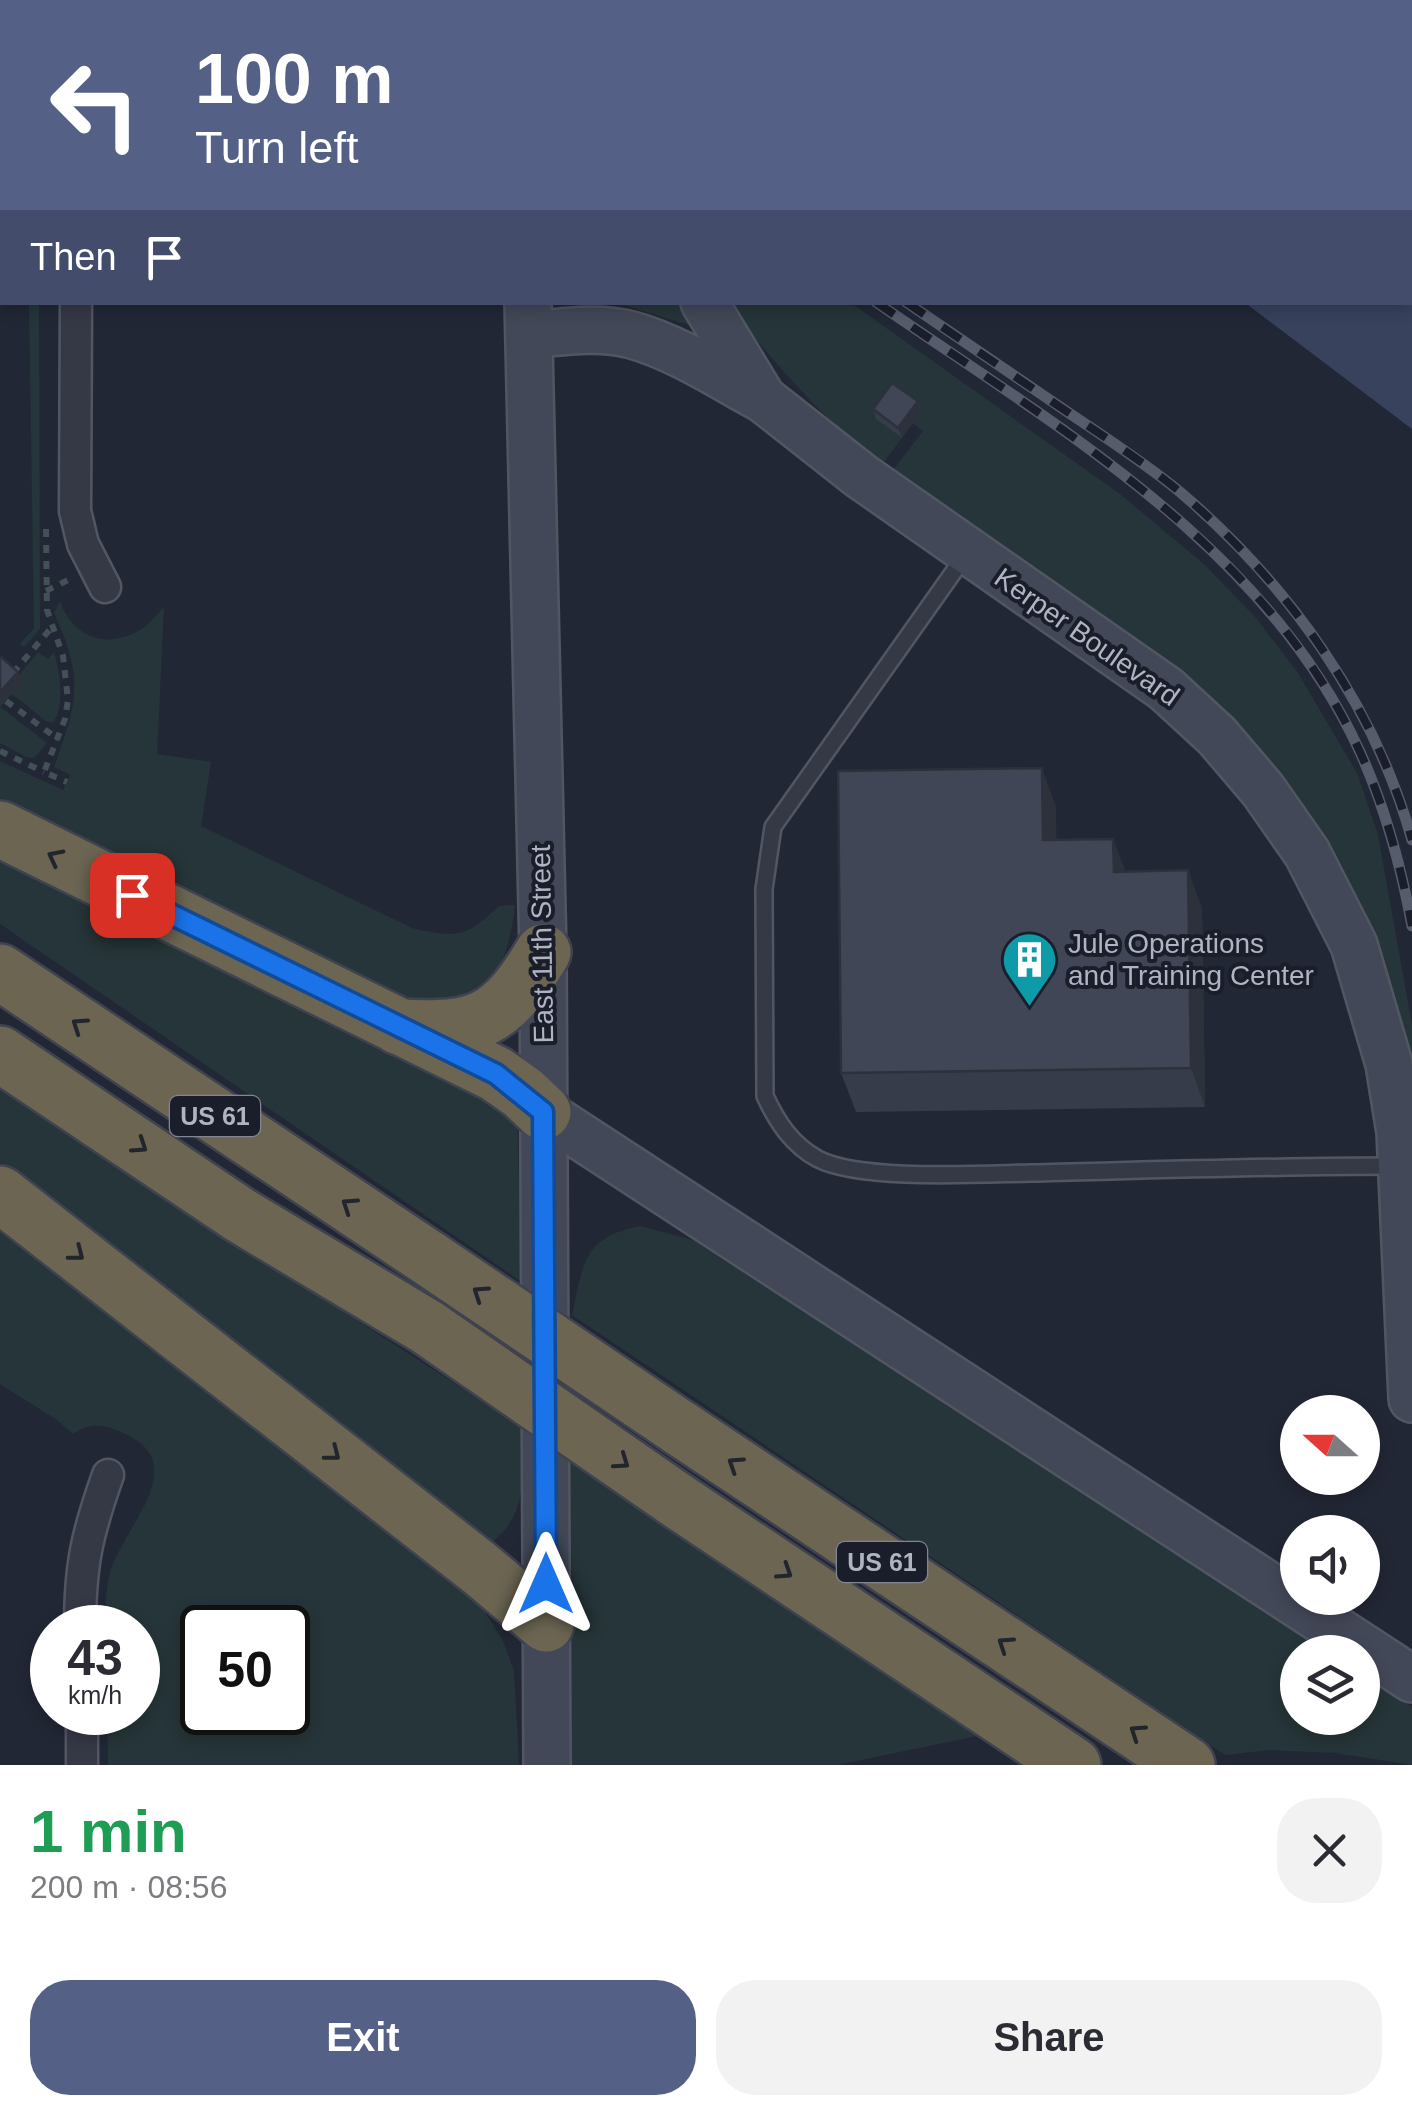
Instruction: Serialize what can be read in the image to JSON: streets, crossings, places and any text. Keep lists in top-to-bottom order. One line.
{"streets":{"highway":["US 61"],"main road":["Kerper Boulevard","East 11th Street"]},"places":{"building":["Jule Operations and Training Center"]},"north":"left","page":{"turn":["100 m","Turn left"],"then":"Then","speed":"43 km/h","limit":"50","heading":["1 min","200 m · 08:56"],"buttons":["Exit","Share"]}}
